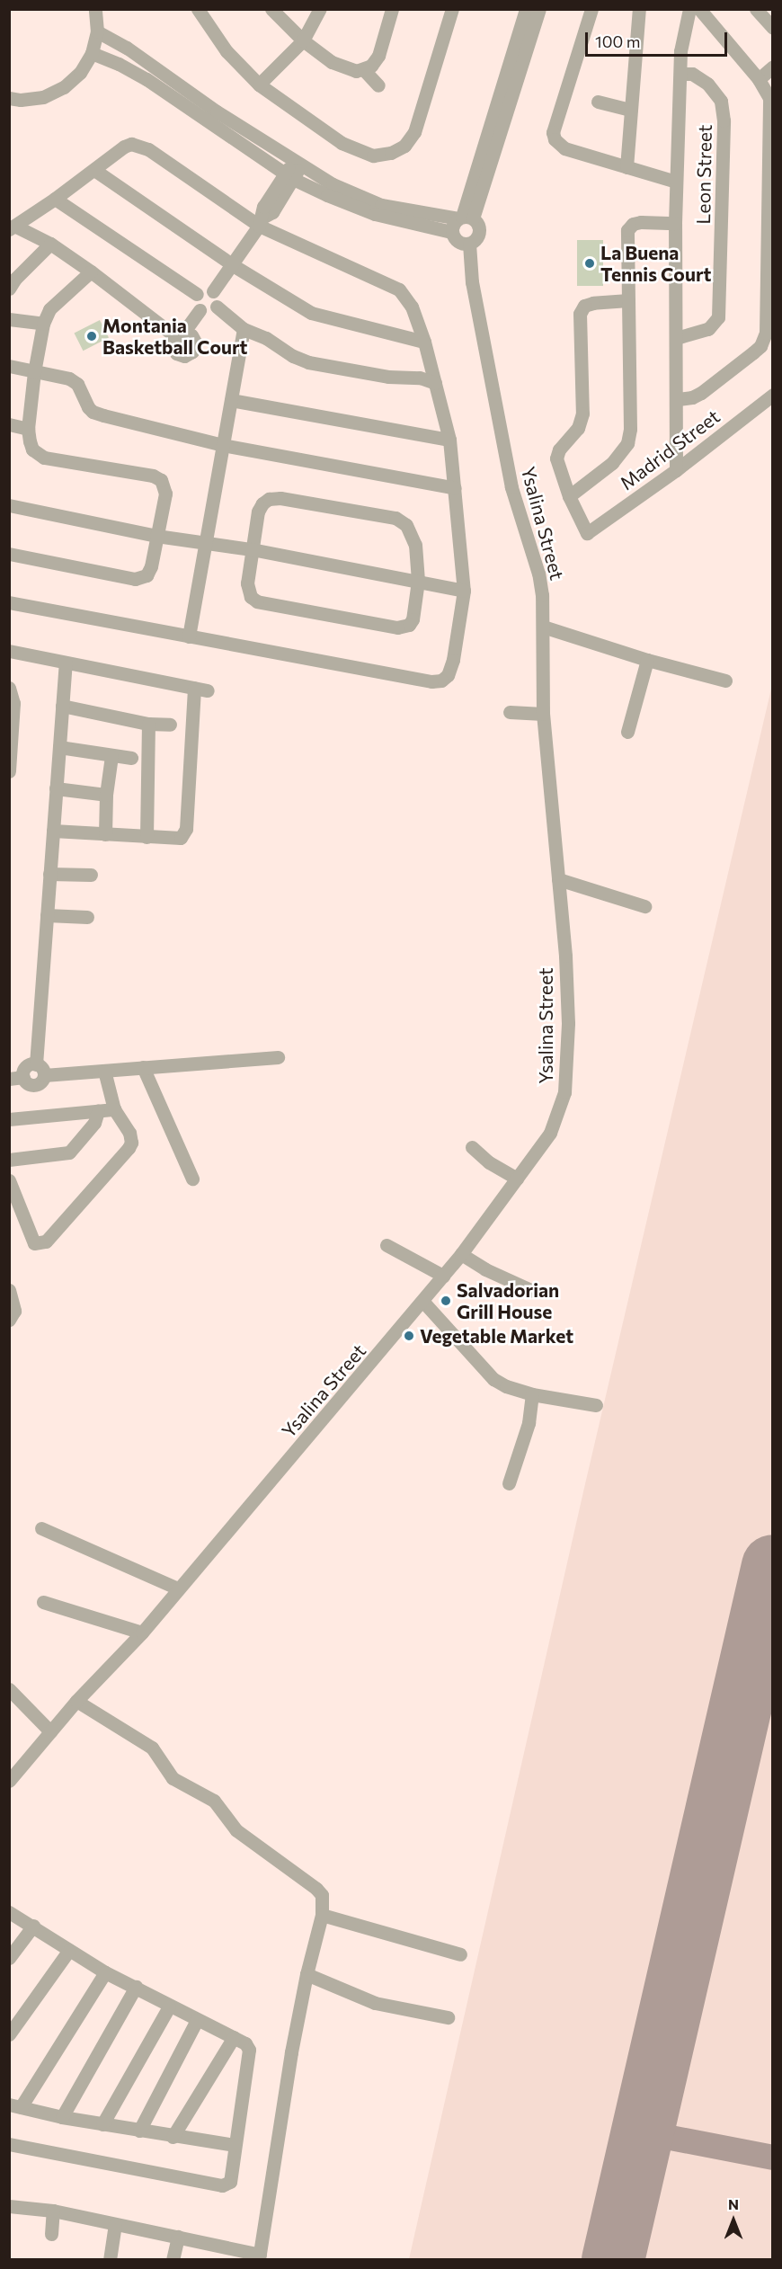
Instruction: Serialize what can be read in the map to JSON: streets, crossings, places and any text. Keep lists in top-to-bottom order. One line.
{"streets":{"street":["Leon Street","Madrid Street","Ysalina Street"]},"places":["La Buena Tennis Court","Montania Basketball Court","Salvadorian Grill House","Vegetable Market"],"scale_bar":"100 m","north":"top"}
